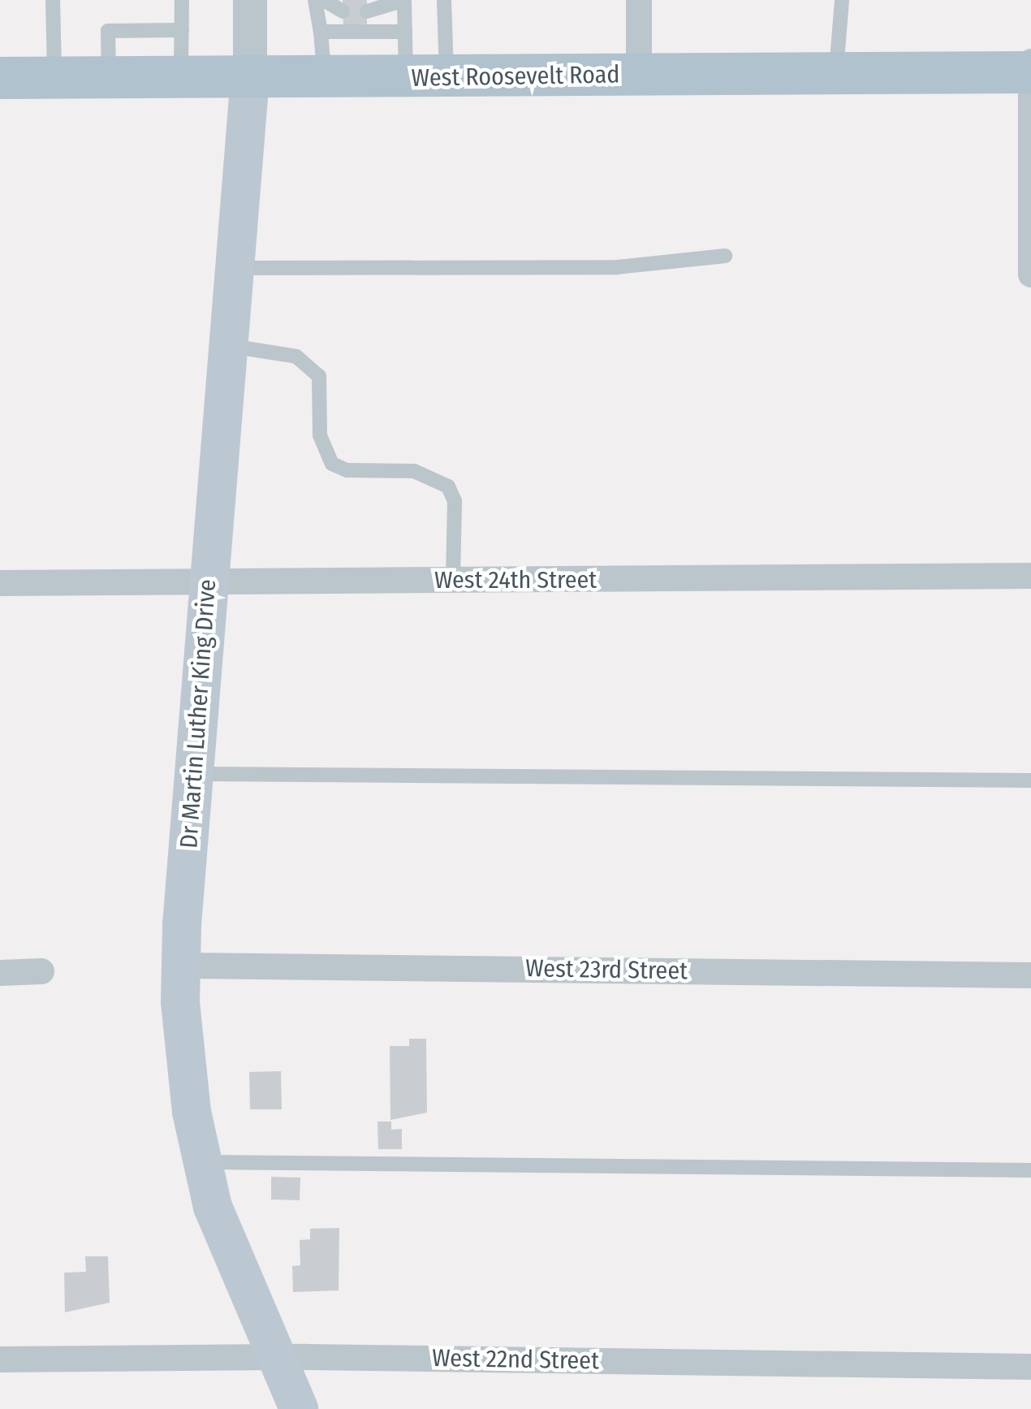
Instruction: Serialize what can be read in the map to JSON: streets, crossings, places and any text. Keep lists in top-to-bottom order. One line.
{"streets":{"main road":["West Roosevelt Road","Dr Martin Luther King Drive"],"street":["West 24th Street","West 23rd Street","West 22nd Street"]},"crossings":[["West Roosevelt Road","Dr Martin Luther King Drive"],["West 24th Street","Dr Martin Luther King Drive"],["Dr Martin Luther King Drive","West 23rd Street"],["Dr Martin Luther King Drive","West 22nd Street"]]}
